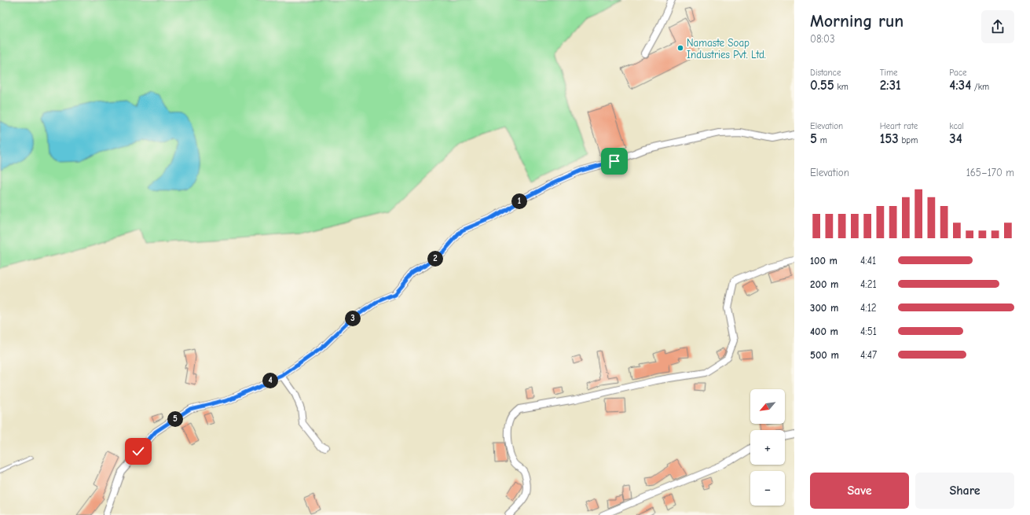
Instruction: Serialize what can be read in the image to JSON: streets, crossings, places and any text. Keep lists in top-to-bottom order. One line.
{"places":["Namaste Soap Industries Pvt. Ltd."],"north":"bottom left","page":{"heading":["Morning run","08:03"],"stats":[["Distance","0.55 km"],["Time","2:31"],["Pace","4:34 /km"],["Elevation","5 m"],["Heart rate","153 bpm"],["kcal","34"]],"chart":["Elevation","165–170 m"],"pins":["1","2","3","4","5"],"list":[{"name":"100 m","note":"4:41"},{"name":"200 m","note":"4:21"},{"name":"300 m","note":"4:12"},{"name":"400 m","note":"4:51"},{"name":"500 m","note":"4:47"}],"map_buttons":["+","−"],"buttons":["Save","Share"]}}
